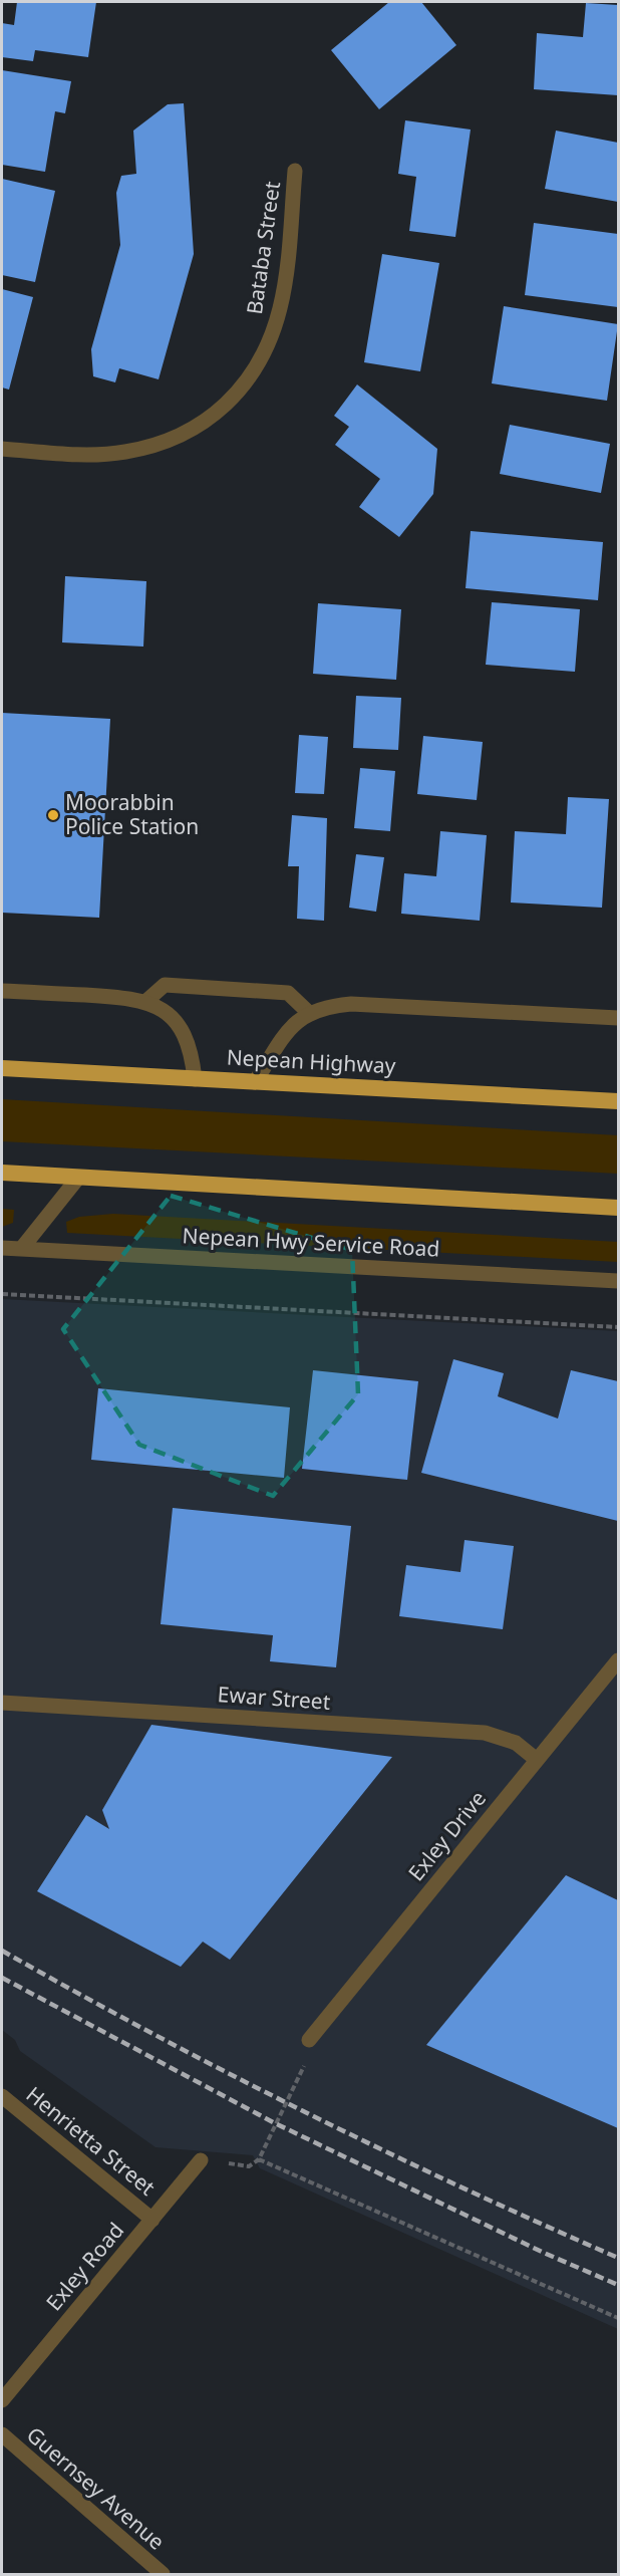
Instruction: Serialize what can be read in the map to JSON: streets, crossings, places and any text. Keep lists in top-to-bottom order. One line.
{"streets":{"highway":["Nepean Highway"],"street":["Bataba Street","Nepean Hwy Service Road","Ewar Street","Exley Drive","Henrietta Street","Exley Road","Guernsey Avenue"]},"crossings":[["Ewar Street","Exley Drive"],["Henrietta Street","Exley Road"]],"places":["Moorabbin Police Station"]}
